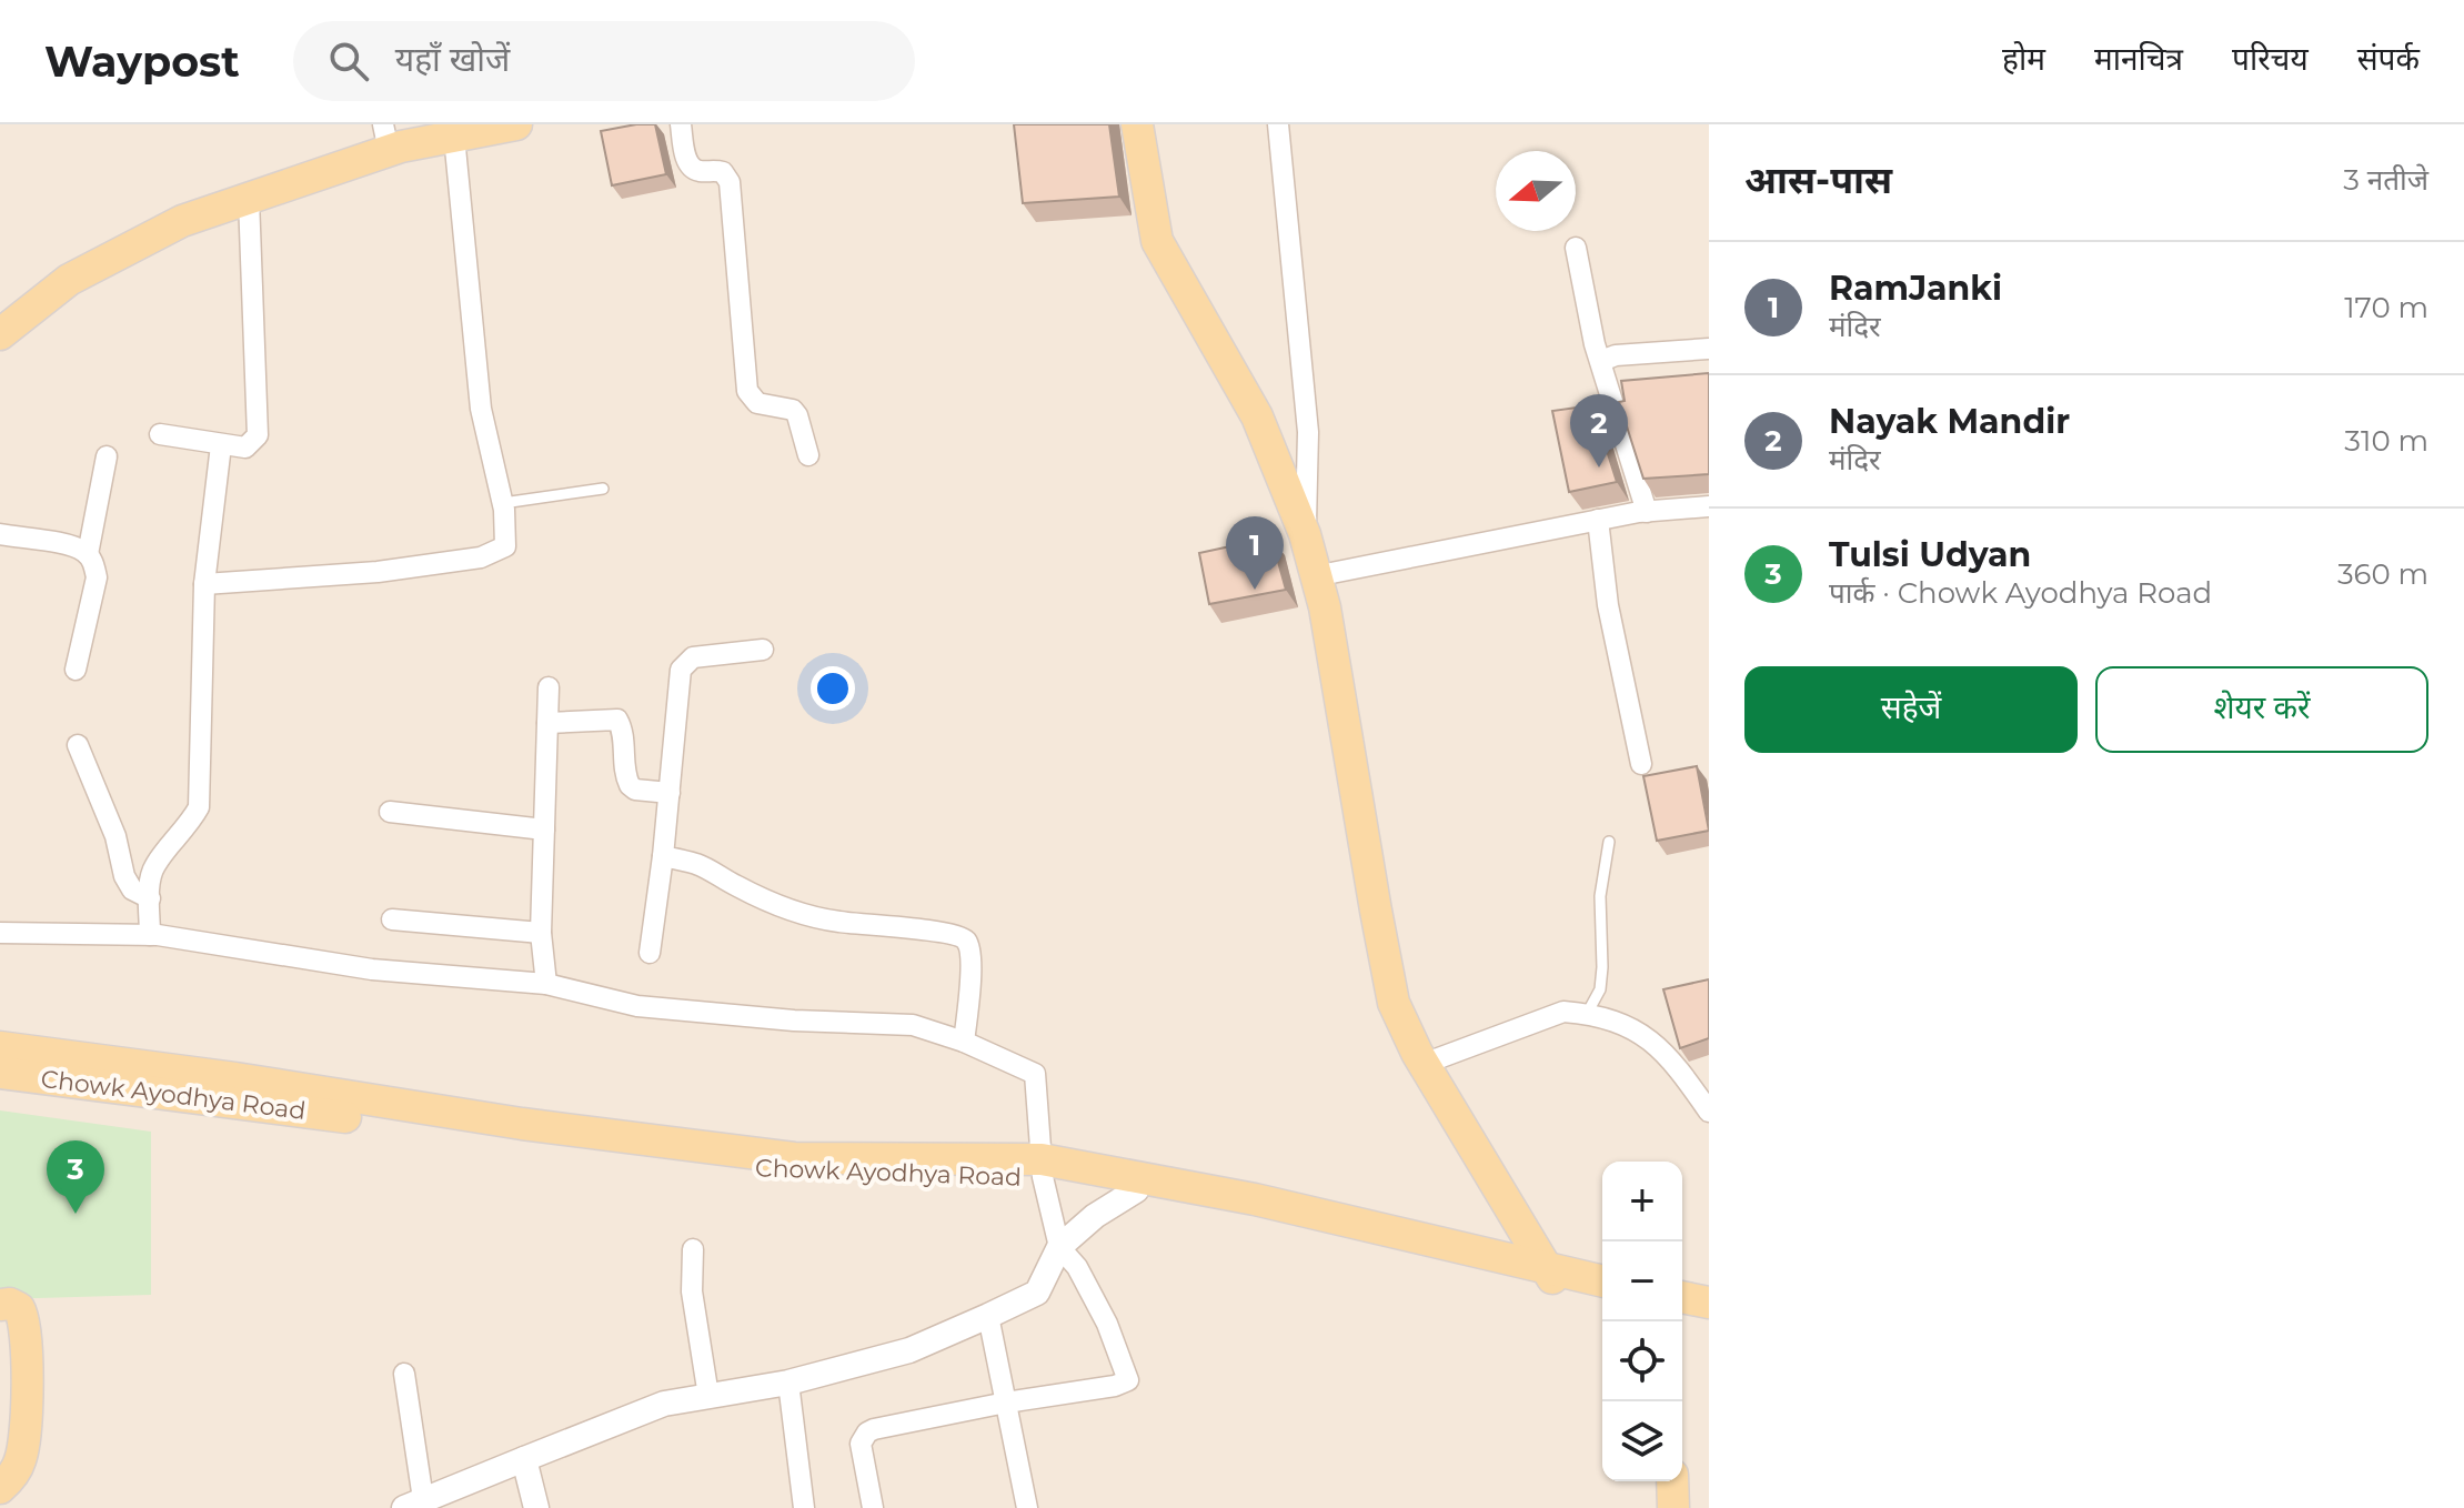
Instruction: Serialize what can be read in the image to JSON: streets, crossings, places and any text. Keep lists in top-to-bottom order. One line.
{"streets":{"main road":["Chowk Ayodhya Road"]},"north":"left","page":{"header":"Waypost","search":"यहाँ खोजें","nav":["होम","मानचित्र","परिचय","संपर्क"],"heading":["आस-पास","3 नतीजे"],"list":[{"mark":"1","name":"RamJanki","note":"मंदिर","value":"170 m"},{"mark":"2","name":"Nayak Mandir","note":"मंदिर","value":"310 m"},{"mark":"3","name":"Tulsi Udyan","note":"पार्क · Chowk Ayodhya Road","value":"360 m"}],"pins":["2","1","3"],"buttons":["सहेजें","शेयर करें"],"map_buttons":["+","−"]}}
